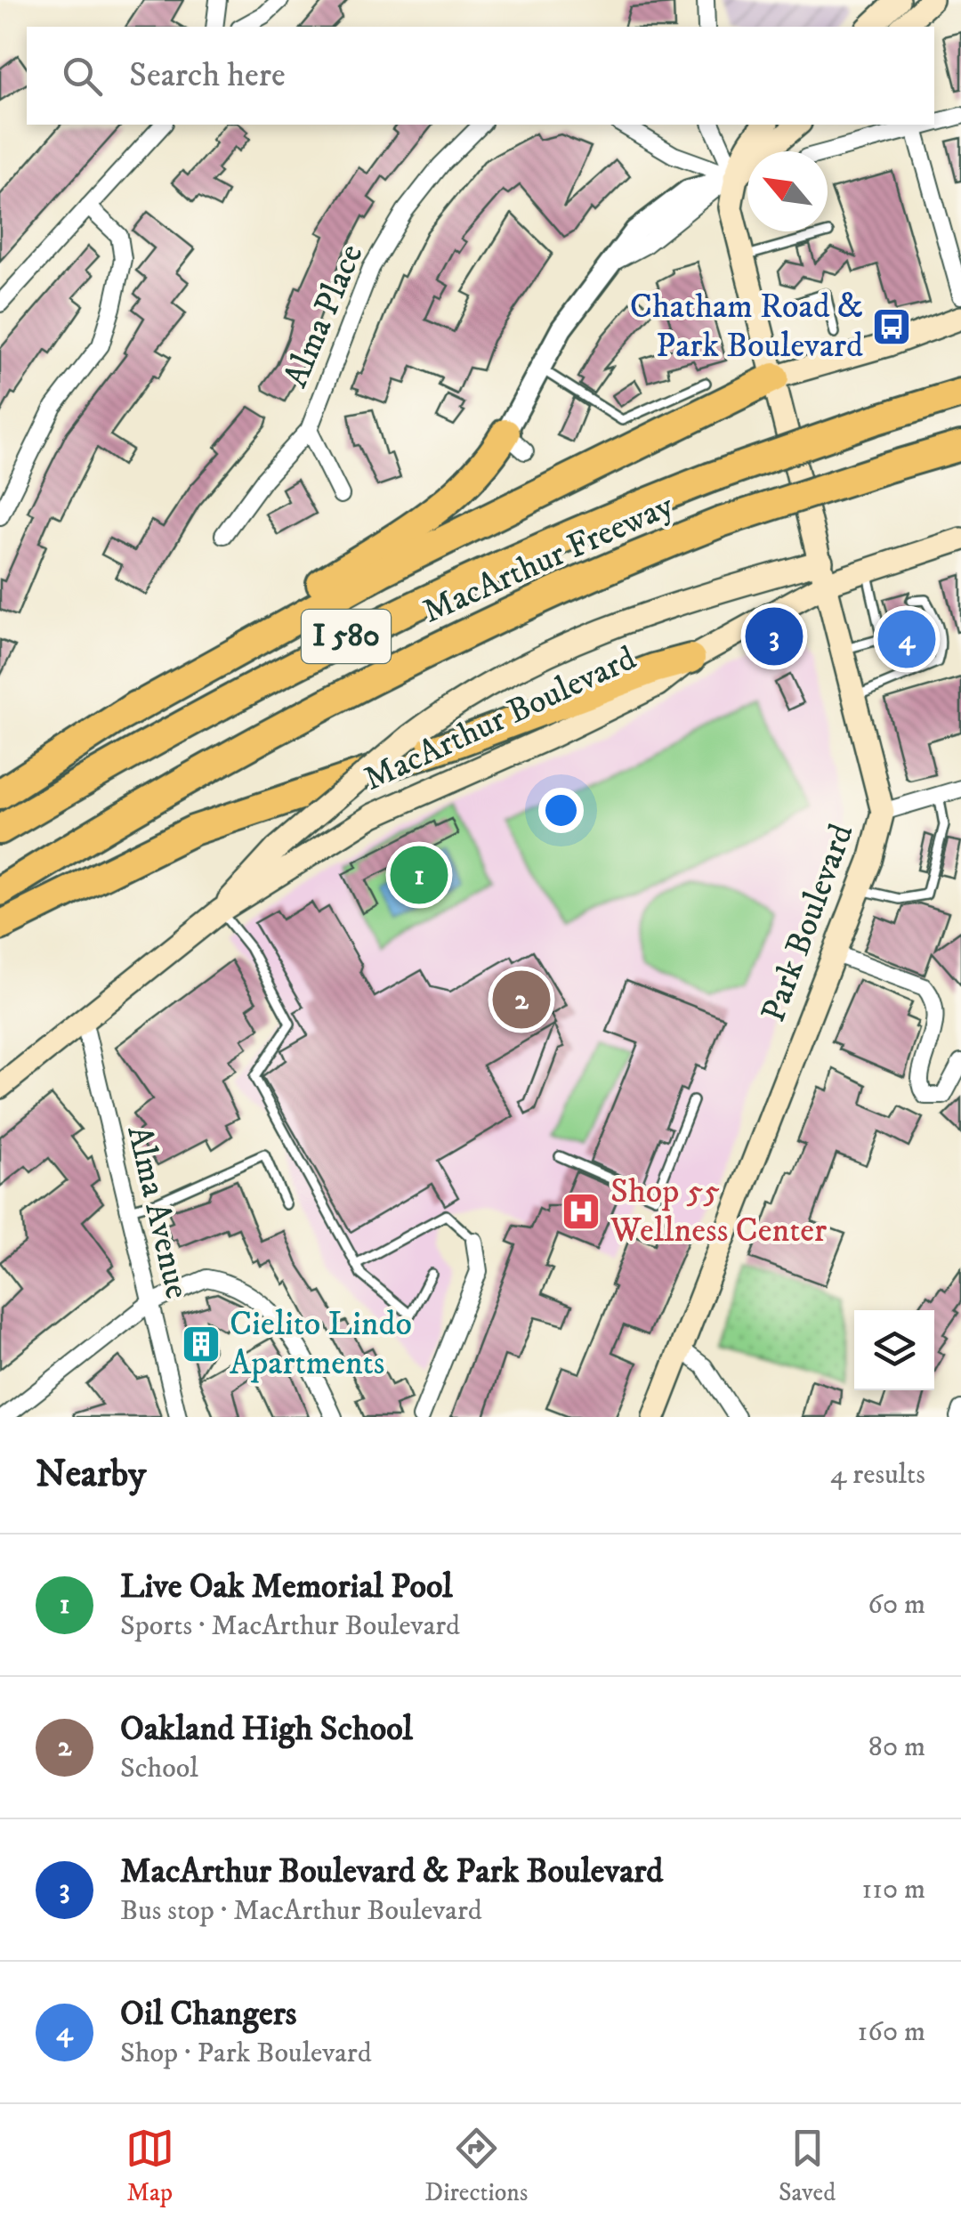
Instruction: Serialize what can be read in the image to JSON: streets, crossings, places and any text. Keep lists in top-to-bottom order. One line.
{"streets":{"highway":["MacArthur Freeway","I 580"],"main road":["MacArthur Boulevard","Park Boulevard"],"street":["Alma Place","Alma Avenue"]},"crossings":[["MacArthur Boulevard","Park Boulevard"],["MacArthur Boulevard","Alma Avenue"]],"places":{"bus stop":["Chatham Road & Park Boulevard"],"hospital":["Shop 55 Wellness Center"],"building":["Cielito Lindo Apartments"]},"north":"top left","page":{"search":"Search here","pins":["3","4","1","2"],"heading":["Nearby","4 results"],"list":[{"mark":"1","name":"Live Oak Memorial Pool","note":"Sports · MacArthur Boulevard","value":"60 m"},{"mark":"2","name":"Oakland High School","note":"School","value":"80 m"},{"mark":"3","name":"MacArthur Boulevard & Park Boulevard","note":"Bus stop · MacArthur Boulevard","value":"110 m"},{"mark":"4","name":"Oil Changers","note":"Shop · Park Boulevard","value":"160 m"}],"nav":["Map","Directions","Saved"]}}
